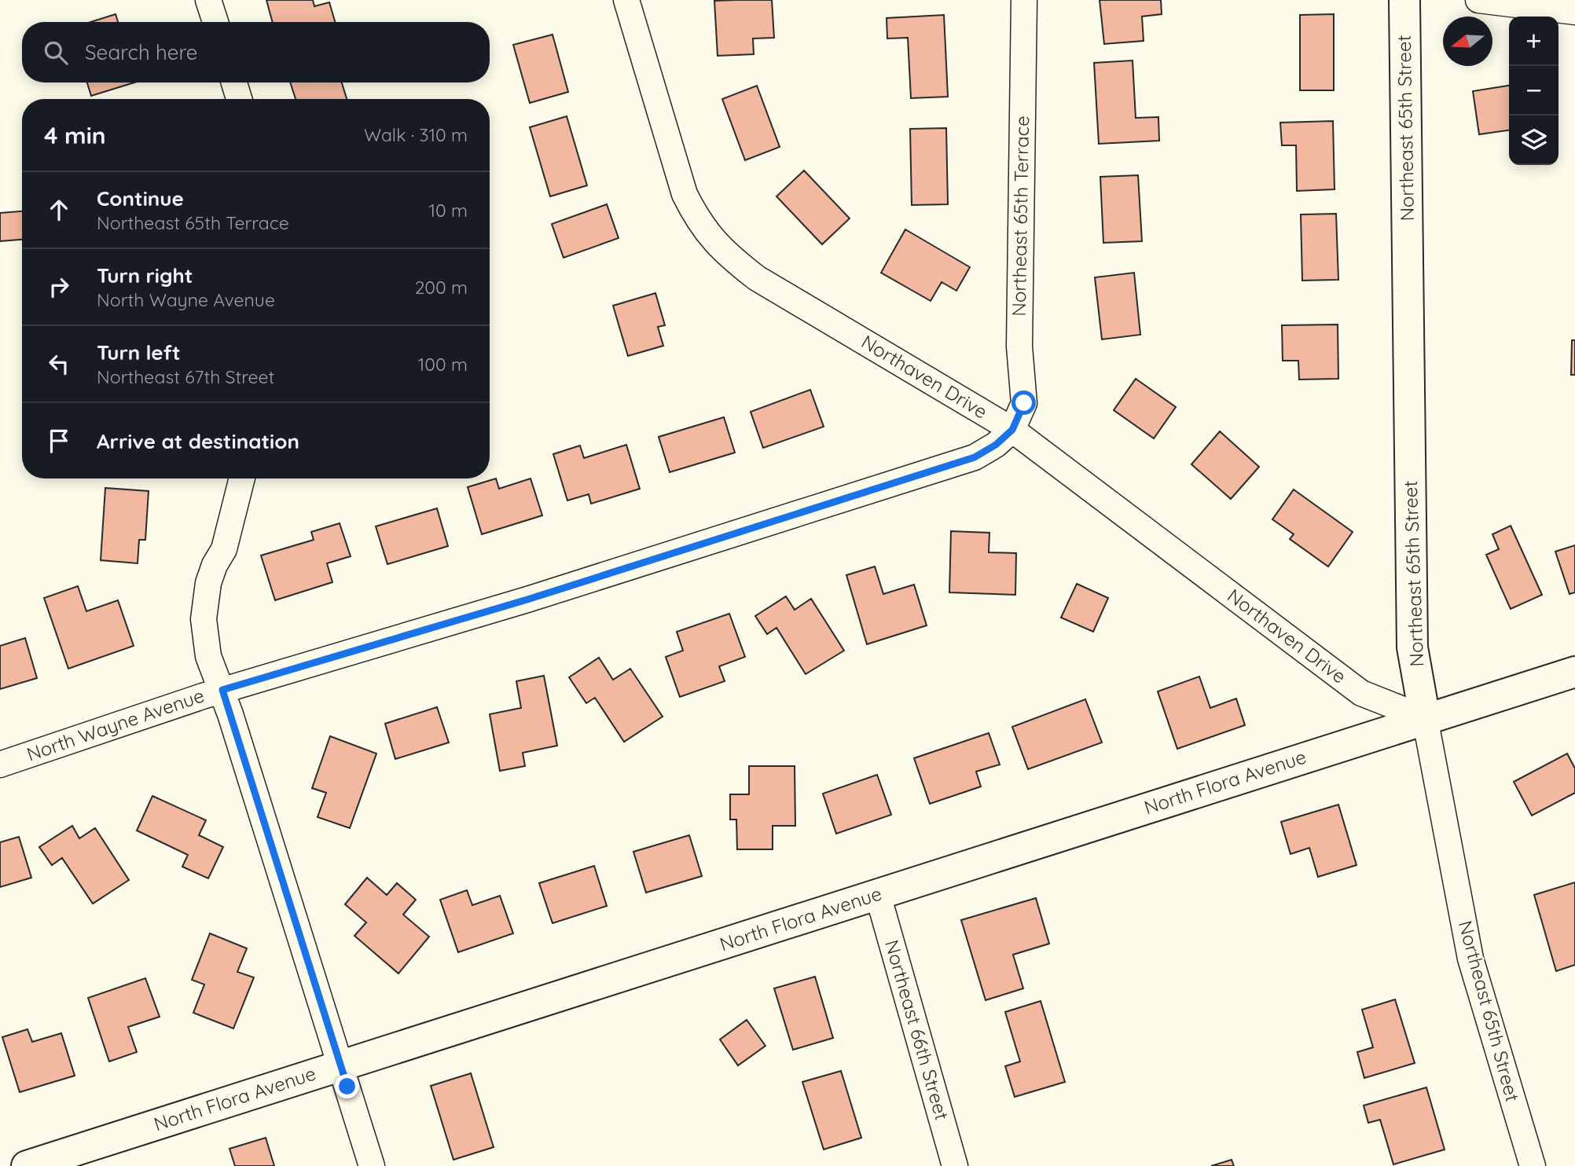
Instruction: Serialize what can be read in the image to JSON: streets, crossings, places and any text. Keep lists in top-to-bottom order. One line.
{"streets":{"street":["Northeast 65th Street","Northeast 65th Terrace","Northaven Drive","North Wayne Avenue","North Flora Avenue","Northeast 66th Street"]},"crossings":[["Northeast 65th Street","Northaven Drive"],["Northeast 65th Street","North Flora Avenue"],["Northeast 65th Terrace","Northaven Drive"],["Northeast 65th Terrace","North Wayne Avenue"],["Northaven Drive","North Wayne Avenue"],["Northaven Drive","North Flora Avenue"],["North Flora Avenue","Northeast 66th Street"]],"north":"left","page":{"map_buttons":["+","−"],"search":"Search here","heading":["4 min","Walk · 310 m"],"list":[["Continue","Northeast 65th Terrace","10 m"],["Turn right","North Wayne Avenue","200 m"],["Turn left","Northeast 67th Street","100 m"],"Arrive at destination"]}}
